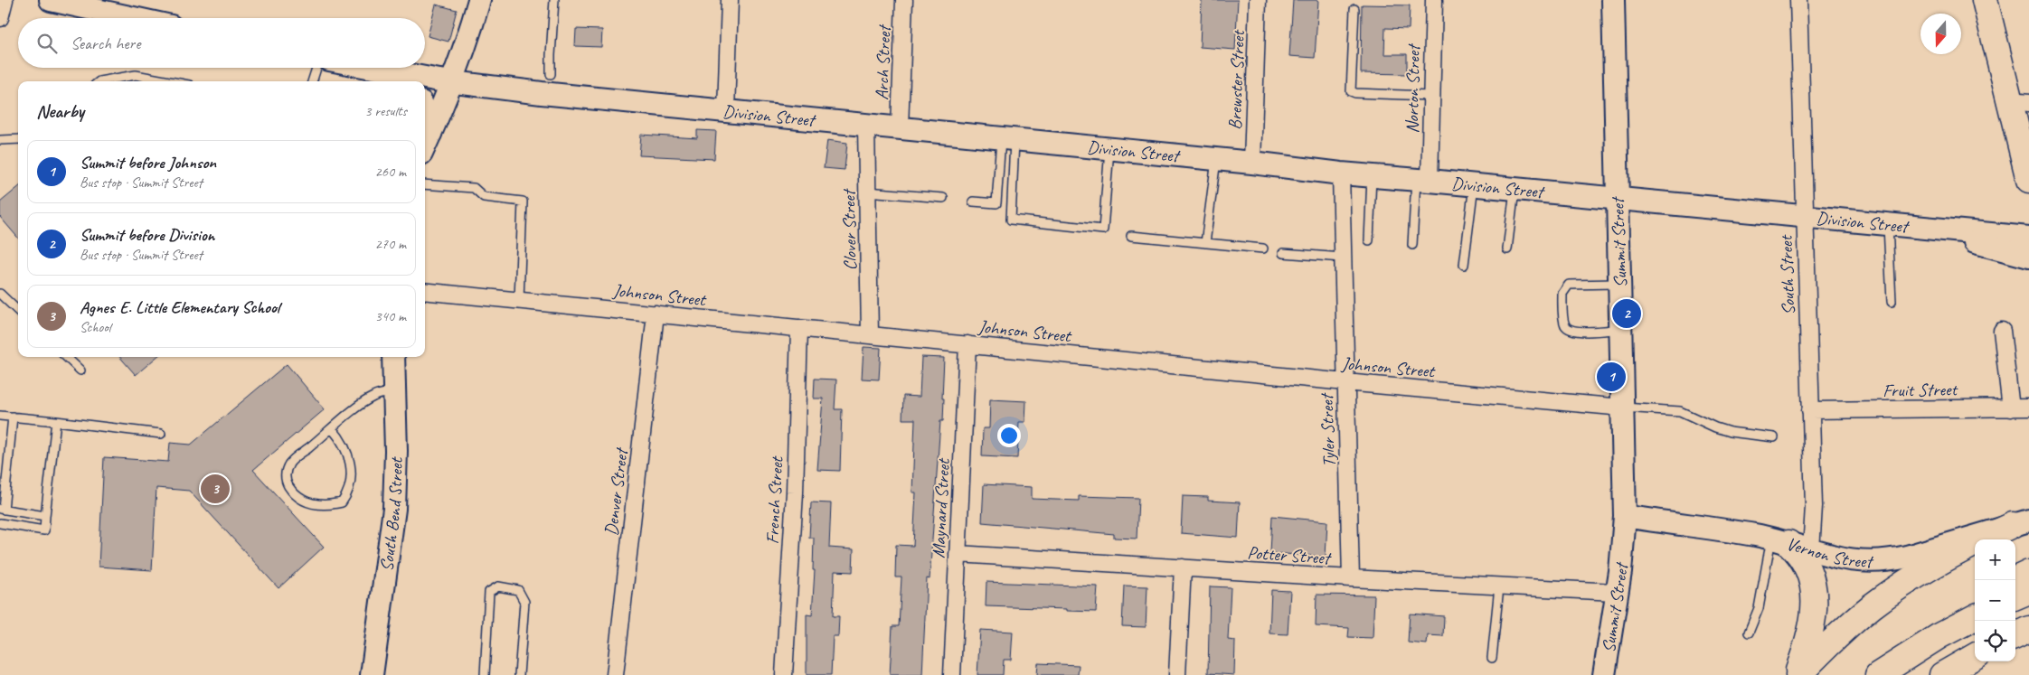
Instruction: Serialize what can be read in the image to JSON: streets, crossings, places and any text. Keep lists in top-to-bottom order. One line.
{"streets":{"main road":["Division Street","Summit Street","South Bend Street","Vernon Street"],"street":["Arch Street","Brewster Street","Norton Street","Clover Street","South Street","Johnson Street","Fruit Street","Tyler Street","Denver Street","French Street","Maynard Street","Potter Street"]},"crossings":[["Arch Street","Division Street"],["Brewster Street","Division Street"],["Norton Street","Division Street"],["Division Street","Clover Street"],["Division Street","Summit Street"],["Division Street","South Street"],["Division Street","Tyler Street"],["Clover Street","Johnson Street"],["Summit Street","Johnson Street"],["Summit Street","Vernon Street"],["Summit Street","Potter Street"],["South Street","Fruit Street"],["South Street","Vernon Street"],["Johnson Street","Tyler Street"],["Johnson Street","Denver Street"],["Johnson Street","French Street"],["Johnson Street","Maynard Street"],["Tyler Street","Potter Street"],["Maynard Street","Potter Street"]],"north":"bottom","page":{"search":"Search here","heading":["Nearby","3 results"],"list":[{"mark":"1","name":"Summit before Johnson","note":"Bus stop · Summit Street","value":"260 m"},{"mark":"2","name":"Summit before Division","note":"Bus stop · Summit Street","value":"270 m"},{"mark":"3","name":"Agnes E. Little Elementary School","note":"School","value":"340 m"}],"pins":["2","1","3"],"map_buttons":["+","−"]}}
